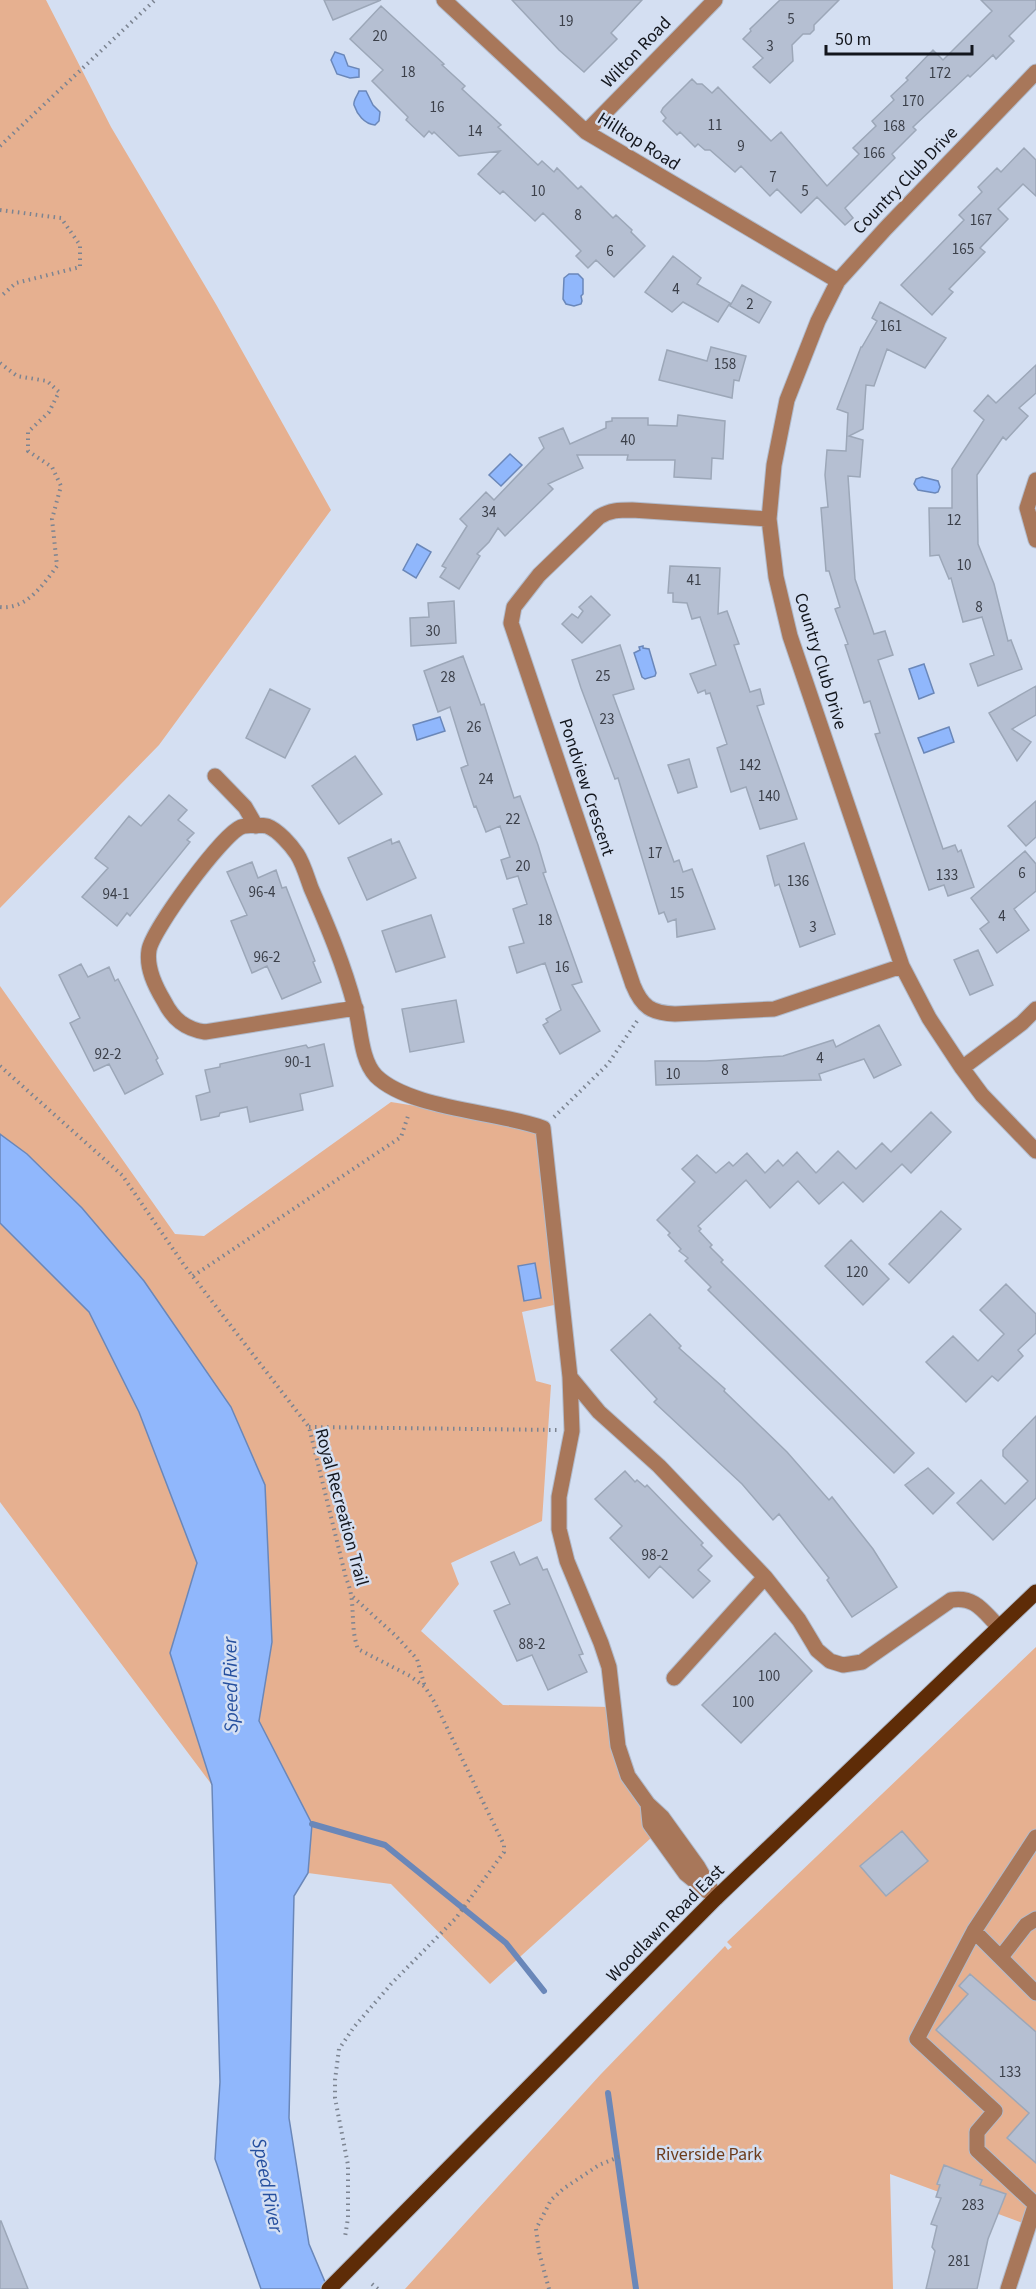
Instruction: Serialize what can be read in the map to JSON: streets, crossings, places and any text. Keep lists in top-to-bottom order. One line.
{"streets":{"main road":["Woodlawn Road East"],"street":["Wilton Road","Hilltop Road","Country Club Drive","Pondview Crescent"],"path":["Royal Recreation Trail"]},"crossings":[["Wilton Road","Hilltop Road"],["Hilltop Road","Country Club Drive"],["Country Club Drive","Pondview Crescent"]],"water":["Speed River"],"parks":["Riverside Park"],"house_numbers":["5","19","20","3","18","172","170","16","11","168","14","9","166","7","10","5","8","167","165","6","4","2","161","158","40","34","12","10","41","8","30","25","28","23","26","142","24","140","22","17","20","6","133","136","96-4","15","94-1","4","18","3","96-2","16","92-2","4","90-1","8","10","120","98-2","88-2","100","100","133","283","281"],"scale_bar":"50 m"}
